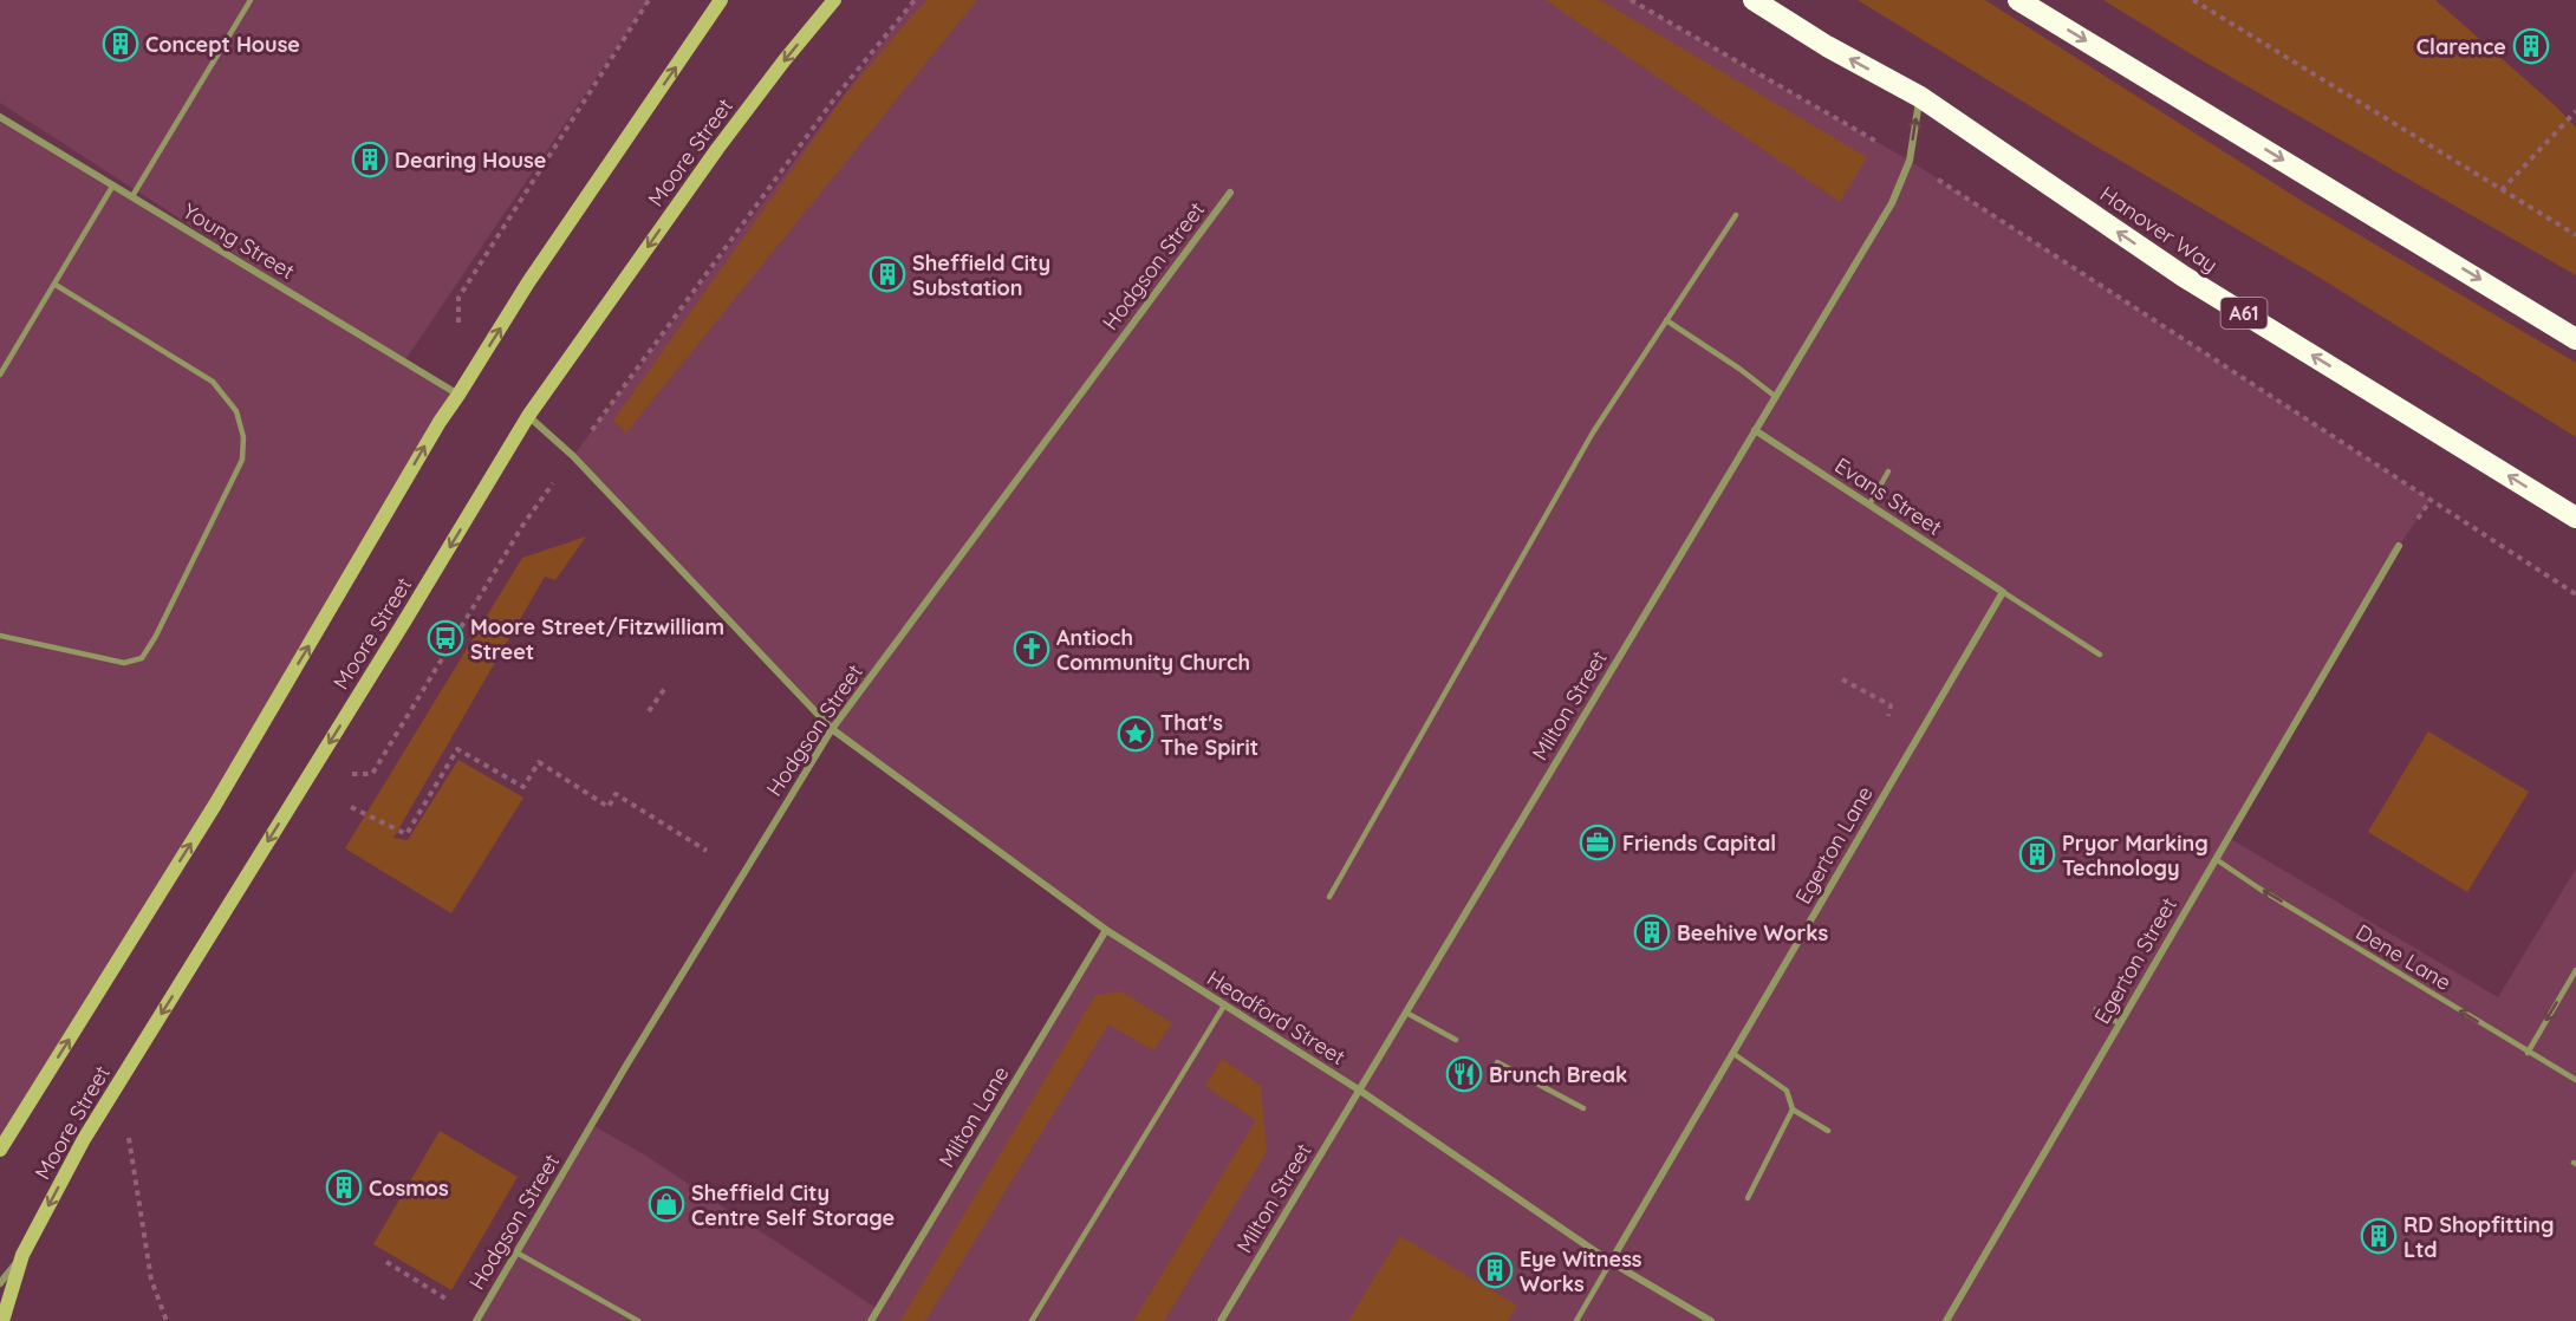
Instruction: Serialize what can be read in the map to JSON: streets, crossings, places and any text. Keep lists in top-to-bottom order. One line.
{"streets":{"highway":["Hanover Way","A61"],"street":["Moore Street","Young Street","Hodgson Street","Evans Street","Milton Street","Egerton Lane","Egerton Street","Headford Street","Milton Lane"],"lane":["Dene Lane"]},"crossings":[["Moore Street","Young Street"],["Moore Street","Headford Street"],["Hanover Way","Milton Street"],["Hodgson Street","Headford Street"],["Evans Street","Milton Street"],["Evans Street","Egerton Lane"],["Milton Street","Headford Street"],["Egerton Lane","Headford Street"],["Dene Lane","Egerton Street"],["Headford Street","Milton Lane"]],"one_way":["Dene Lane"],"places":{"building":["Concept House","Clarence","Dearing House","Sheffield City Substation","Pryor Marking Technology","Beehive Works","Cosmos","RD Shopfitting Ltd","Eye Witness Works"],"bus stop":["Moore Street/Fitzwilliam Street"],"church":["Antioch Community Church"],"place":["That's The Spirit"],"office":["Friends Capital"],"restaurant":["Brunch Break"],"shop":["Sheffield City Centre Self Storage"]}}
